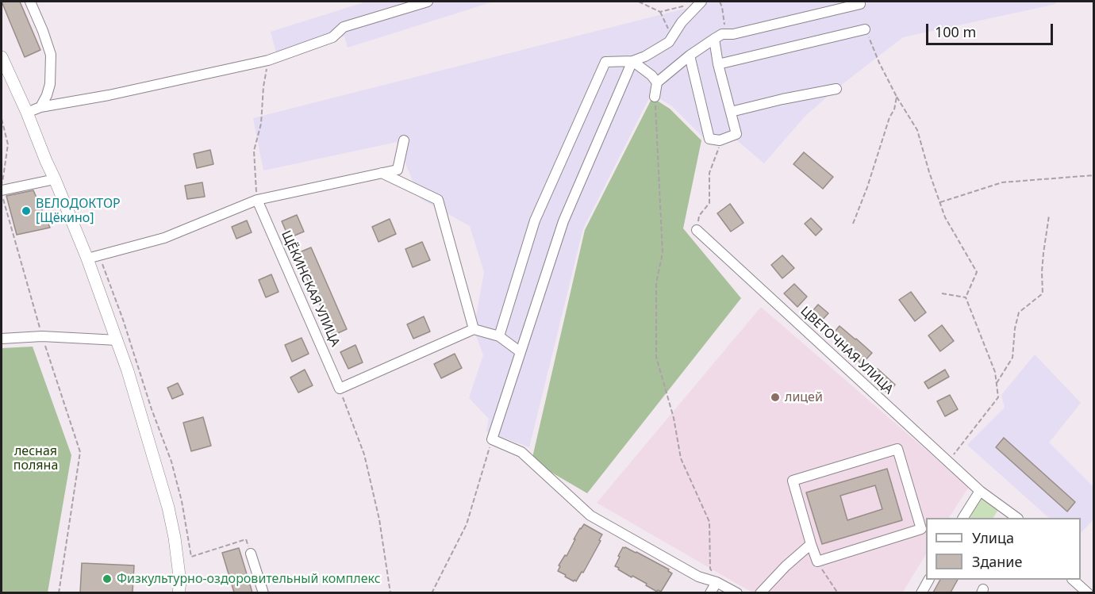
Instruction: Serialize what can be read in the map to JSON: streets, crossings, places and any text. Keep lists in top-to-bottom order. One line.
{"streets":{"street":["ЩЁКИНСКАЯ УЛИЦА","ЦВЕТОЧНАЯ УЛИЦА"]},"parks":["лесная поляна"],"places":["ВЕЛОДОКТОР [Щёкино]","лицей","Физкультурно-оздоровительный комплекс"],"legend":["Улица","Здание"],"scale_bar":"100 m"}
